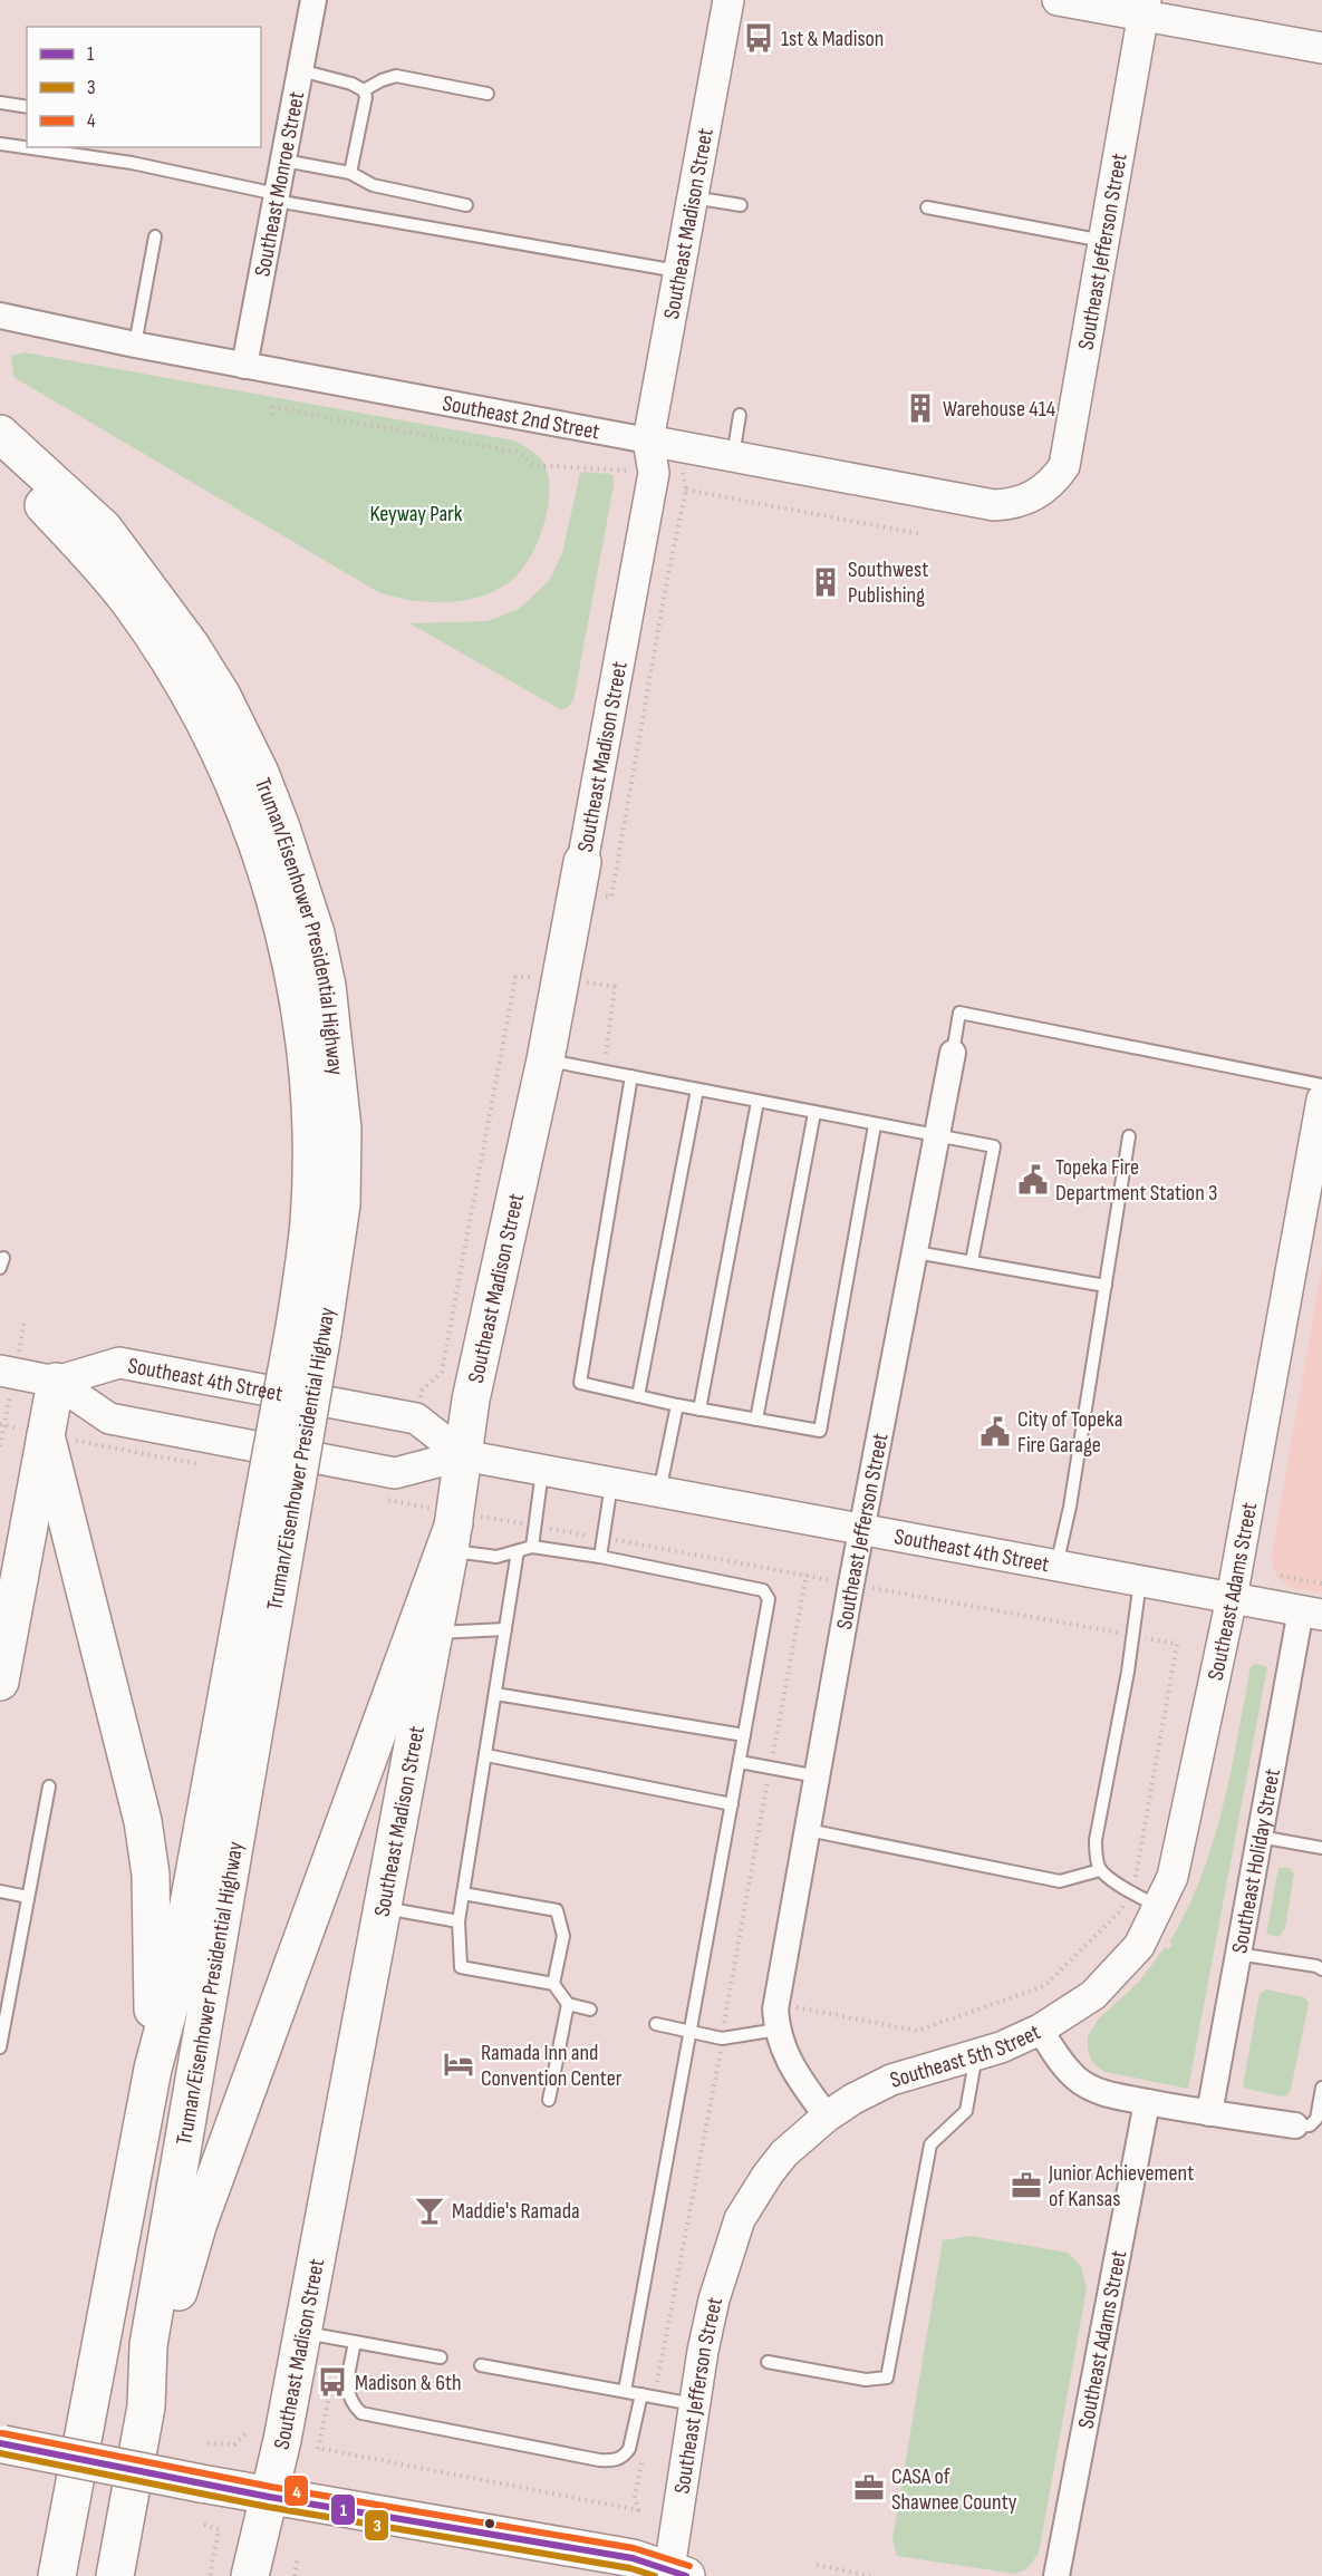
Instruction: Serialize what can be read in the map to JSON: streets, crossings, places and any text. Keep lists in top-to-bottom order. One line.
{"streets":{"main road":["Southeast Madison Street","Truman/Eisenhower Presidential Highway"],"street":["Southeast Monroe Street","Southeast Jefferson Street","Southeast 2nd Street","Southeast 4th Street","Southeast Adams Street","Southeast Holiday Street","Southeast 5th Street"]},"crossings":[["Southeast Monroe Street","Southeast 2nd Street"],["Southeast Madison Street","Southeast 2nd Street"],["Southeast Madison Street","Southeast 4th Street"],["Southeast Jefferson Street","Southeast 2nd Street"],["Southeast Jefferson Street","Southeast 4th Street"],["Southeast Jefferson Street","Southeast 5th Street"],["Southeast 4th Street","Southeast Adams Street"],["Southeast 4th Street","Southeast Holiday Street"],["Southeast Adams Street","Southeast 5th Street"],["Southeast Holiday Street","Southeast 5th Street"]],"parks":["Keyway Park"],"places":{"bus stop":["1st & Madison","Madison & 6th"],"building":["Warehouse 414","Southwest Publishing"],"public building":["Topeka Fire Department Station 3","City of Topeka Fire Garage"],"hotel":["Ramada Inn and Convention Center"],"office":["Junior Achievement of Kansas","CASA of Shawnee County"],"bar":["Maddie's Ramada"]},"lines":["transit line 4","transit line 1","transit line 3"],"legend":["1","3","4"]}
